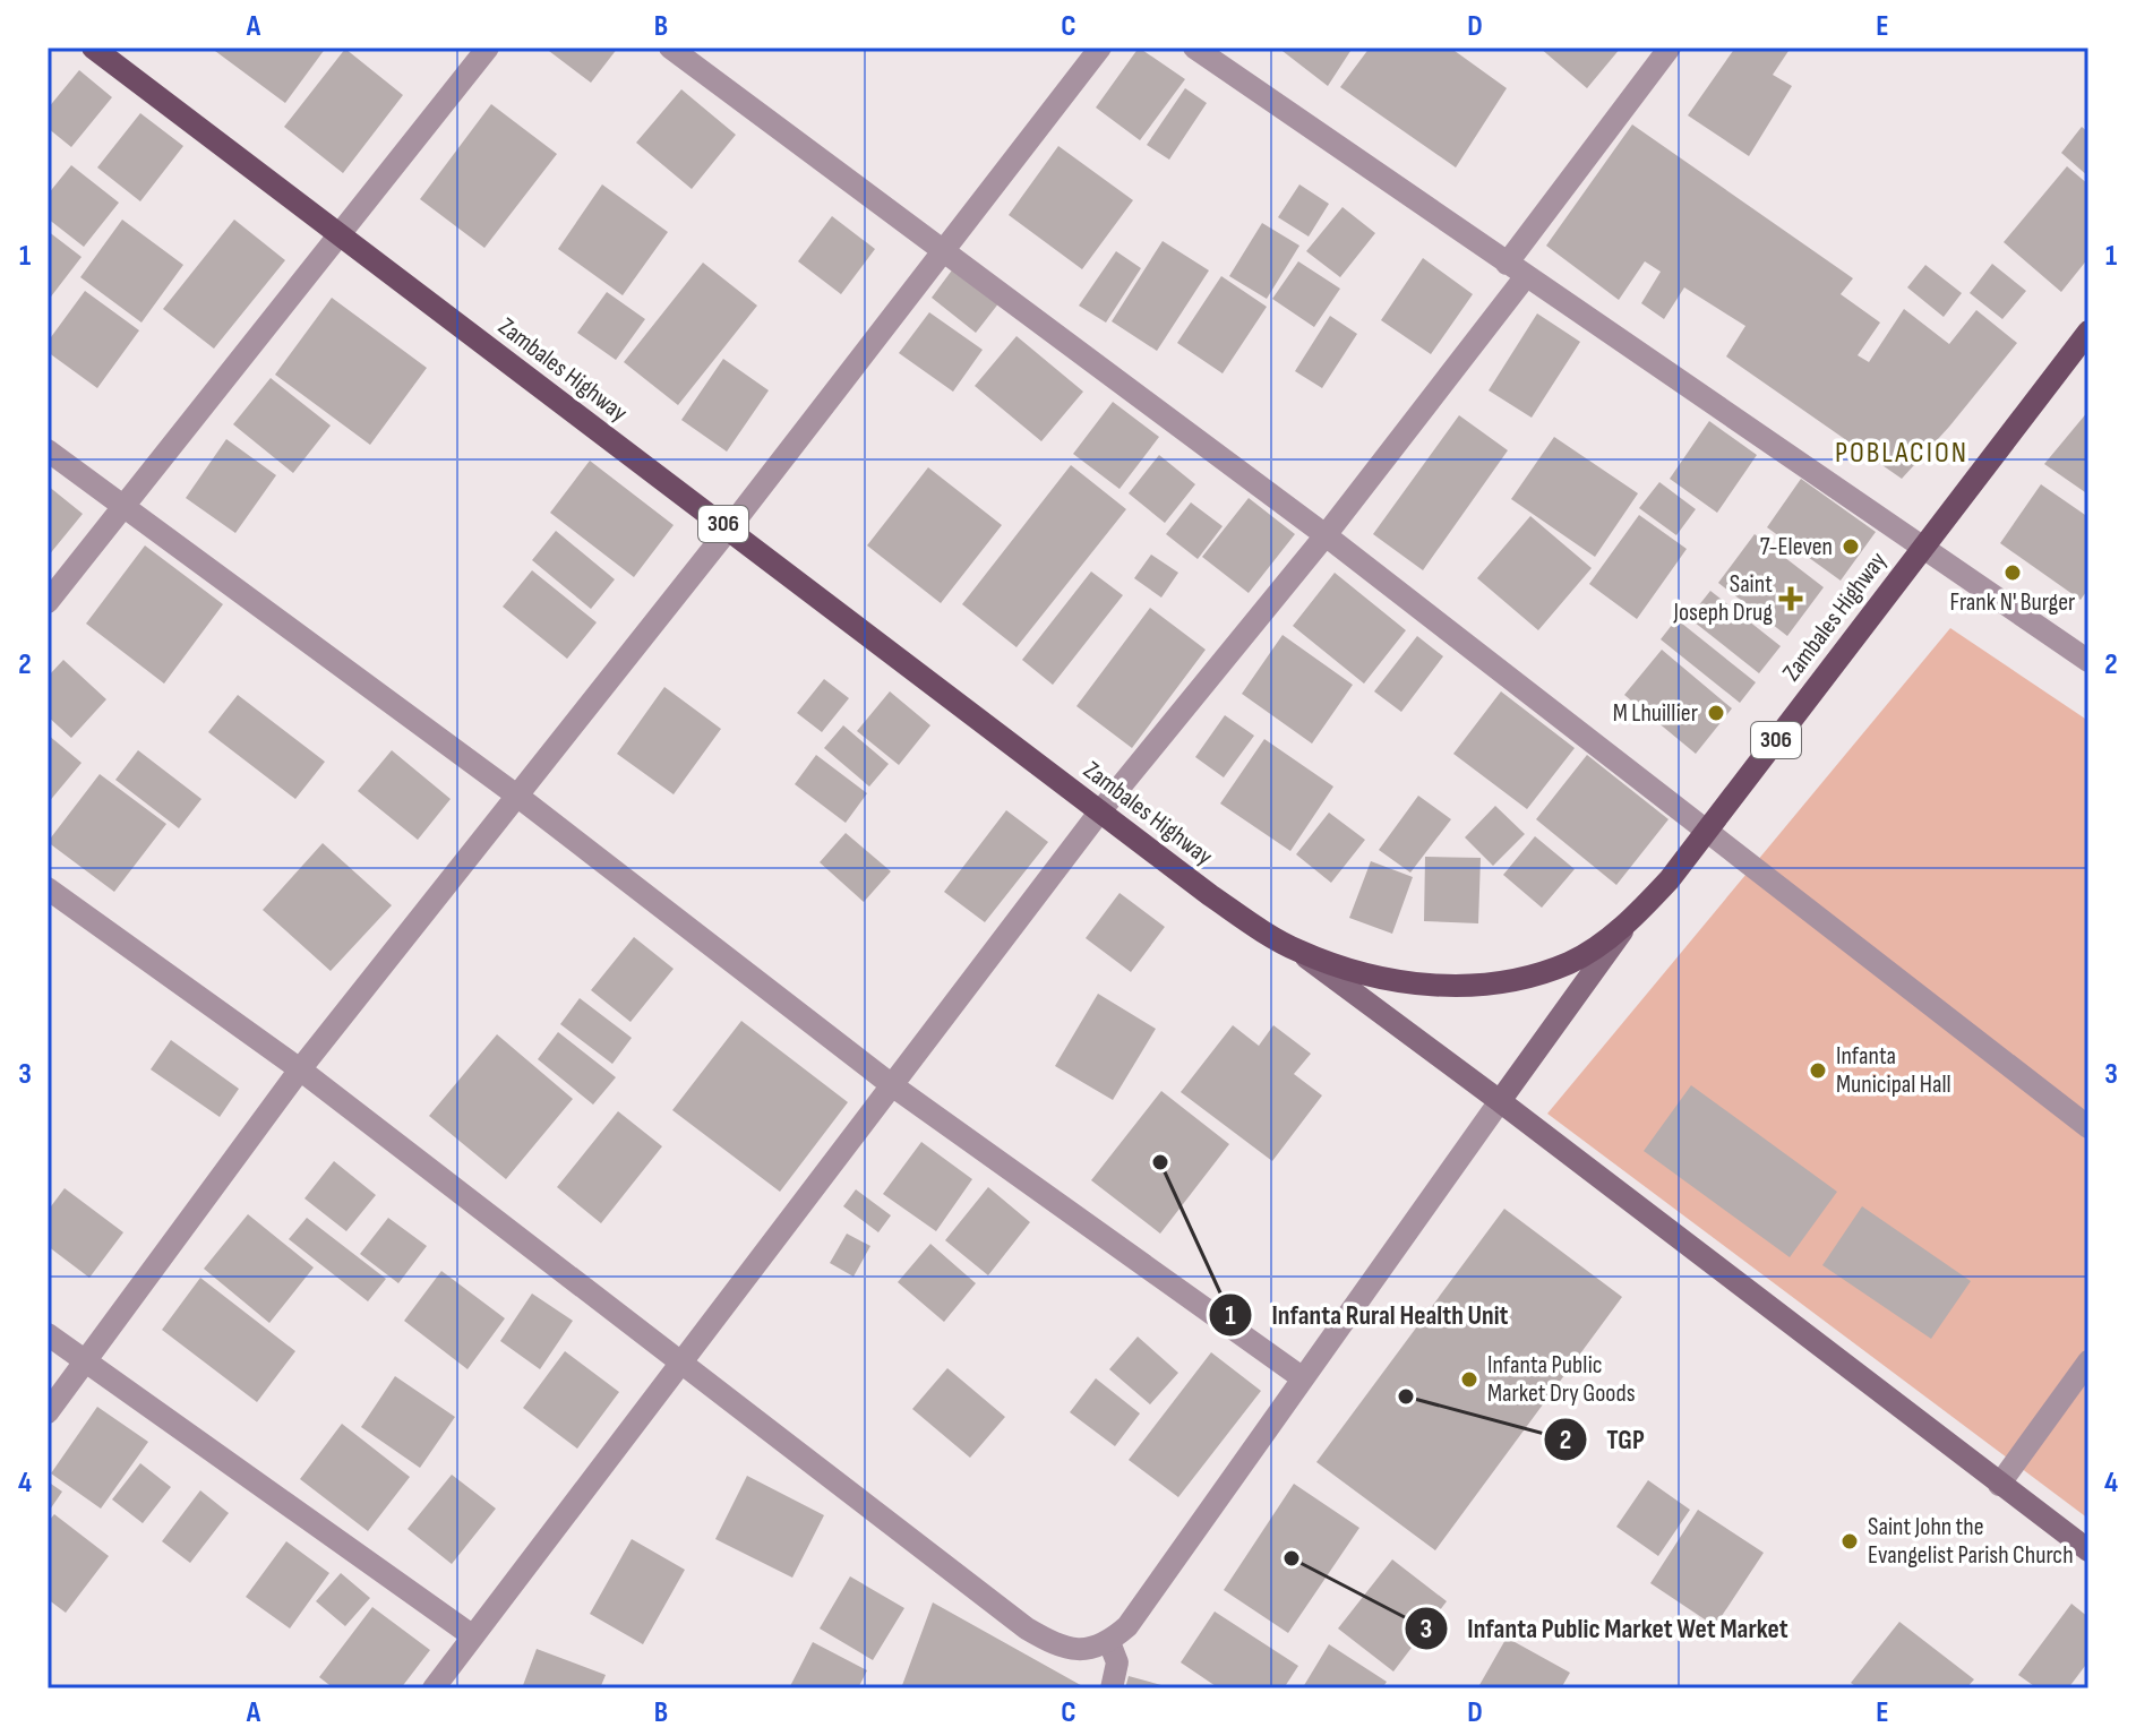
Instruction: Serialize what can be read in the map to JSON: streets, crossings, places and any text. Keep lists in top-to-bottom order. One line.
{"streets":{"main road":["Zambales Highway","306"]},"districts":["POBLACION"],"places":{"other":["7-Eleven","Frank N' Burger","M Lhuillier","Infanta Municipal Hall","Infanta Rural Health Unit","Infanta Public Market Dry Goods","TGP","Saint John the Evangelist Parish Church","Infanta Public Market Wet Market"],"health":["Saint Joseph Drug"]},"grid":{"columns":["A","B","C","D","E"],"rows":["1","2","3","4"]}}
